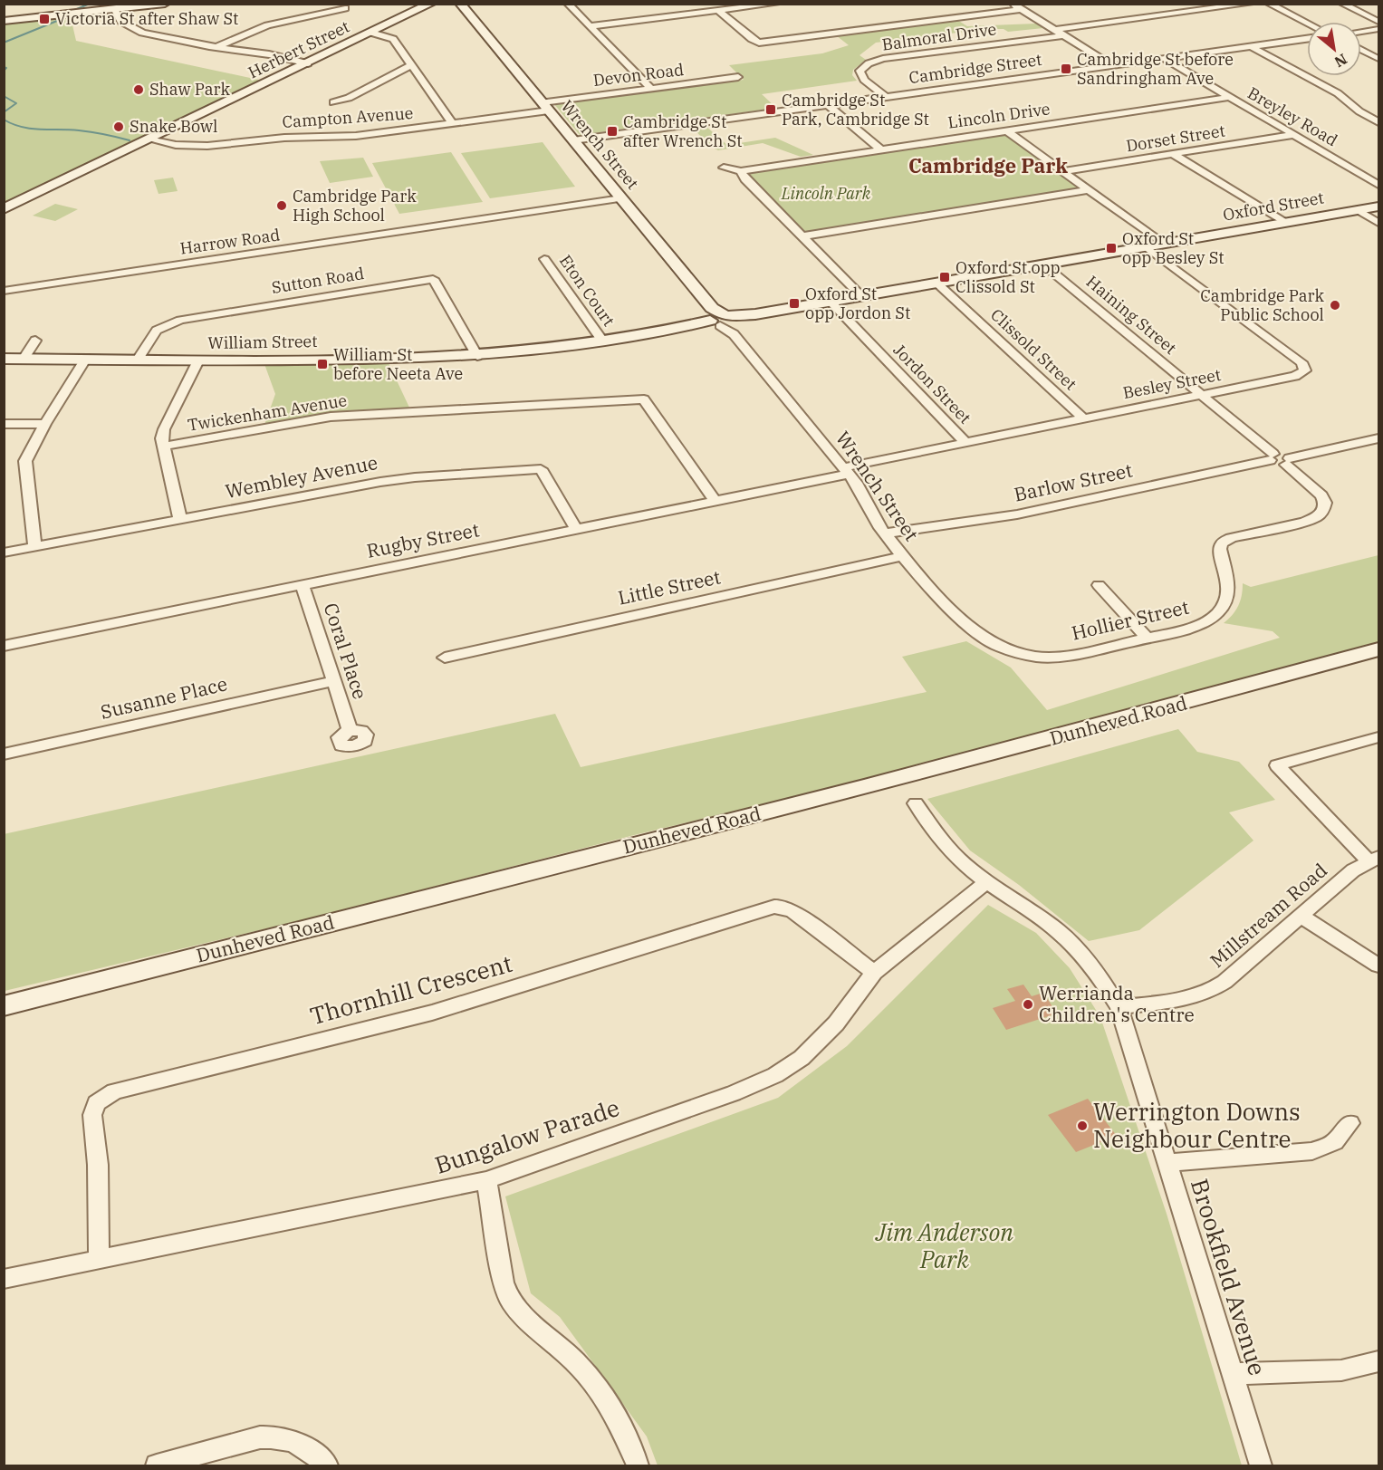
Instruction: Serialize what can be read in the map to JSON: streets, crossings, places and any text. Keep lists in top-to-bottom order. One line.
{"streets":{"street":["Balmoral Drive","Herbert Street","Cambridge Street","Devon Road","Lincoln Drive","Breyley Road","Campton Avenue","Dorset Street","Wrench Street","Oxford Street","Harrow Road","Sutton Road","Eton Court","Haining Street","William Street","Clissold Street","Jordon Street","Besley Street","Twickenham Avenue","Wembley Avenue","Barlow Street","Rugby Street","Little Street","Hollier Street","Coral Place","Susanne Place","Dunheved Road","Millstream Road","Thornhill Crescent","Bungalow Parade","Brookfield Avenue"]},"crossings":[["Balmoral Drive","Cambridge Street"],["Herbert Street","Campton Avenue"],["Cambridge Street","Breyley Road"],["Cambridge Street","Wrench Street"],["Devon Road","Campton Avenue"],["Devon Road","Wrench Street"],["Lincoln Drive","Breyley Road"],["Breyley Road","Dorset Street"],["Campton Avenue","Wrench Street"],["Wrench Street","Oxford Street"],["Wrench Street","Harrow Road"],["Wrench Street","William Street"],["Wrench Street","Besley Street"],["Wrench Street","Barlow Street"],["Wrench Street","Rugby Street"],["Wrench Street","Little Street"],["Wrench Street","Hollier Street"],["Oxford Street","Haining Street"],["Oxford Street","William Street"],["Oxford Street","Clissold Street"],["Oxford Street","Jordon Street"],["Oxford Street","Besley Street"],["Sutton Road","William Street"],["Eton Court","William Street"],["Haining Street","Besley Street"],["Haining Street","Barlow Street"],["Haining Street","Hollier Street"],["Clissold Street","Besley Street"],["Jordon Street","Besley Street"],["Besley Street","Rugby Street"],["Twickenham Avenue","Rugby Street"],["Wembley Avenue","Rugby Street"],["Rugby Street","Coral Place"],["Coral Place","Susanne Place"],["Millstream Road","Brookfield Avenue"],["Thornhill Crescent","Bungalow Parade"],["Bungalow Parade","Brookfield Avenue"]],"districts":["Cambridge Park"],"parks":["Lincoln Park","Jim Anderson Park"],"places":{"transit":["Victoria St after Shaw St","Cambridge St before Sandringham Ave","Cambridge St Park, Cambridge St","Cambridge St after Wrench St","Oxford St opp Besley St","Oxford St opp Clissold St","Oxford St opp Jordon St","William St before Neeta Ave"],"other":["Shaw Park","Snake Bowl","Cambridge Park High School","Cambridge Park Public School","Werrianda Children's Centre","Werrington Downs Neighbour Centre"]},"north":"bottom right"}
